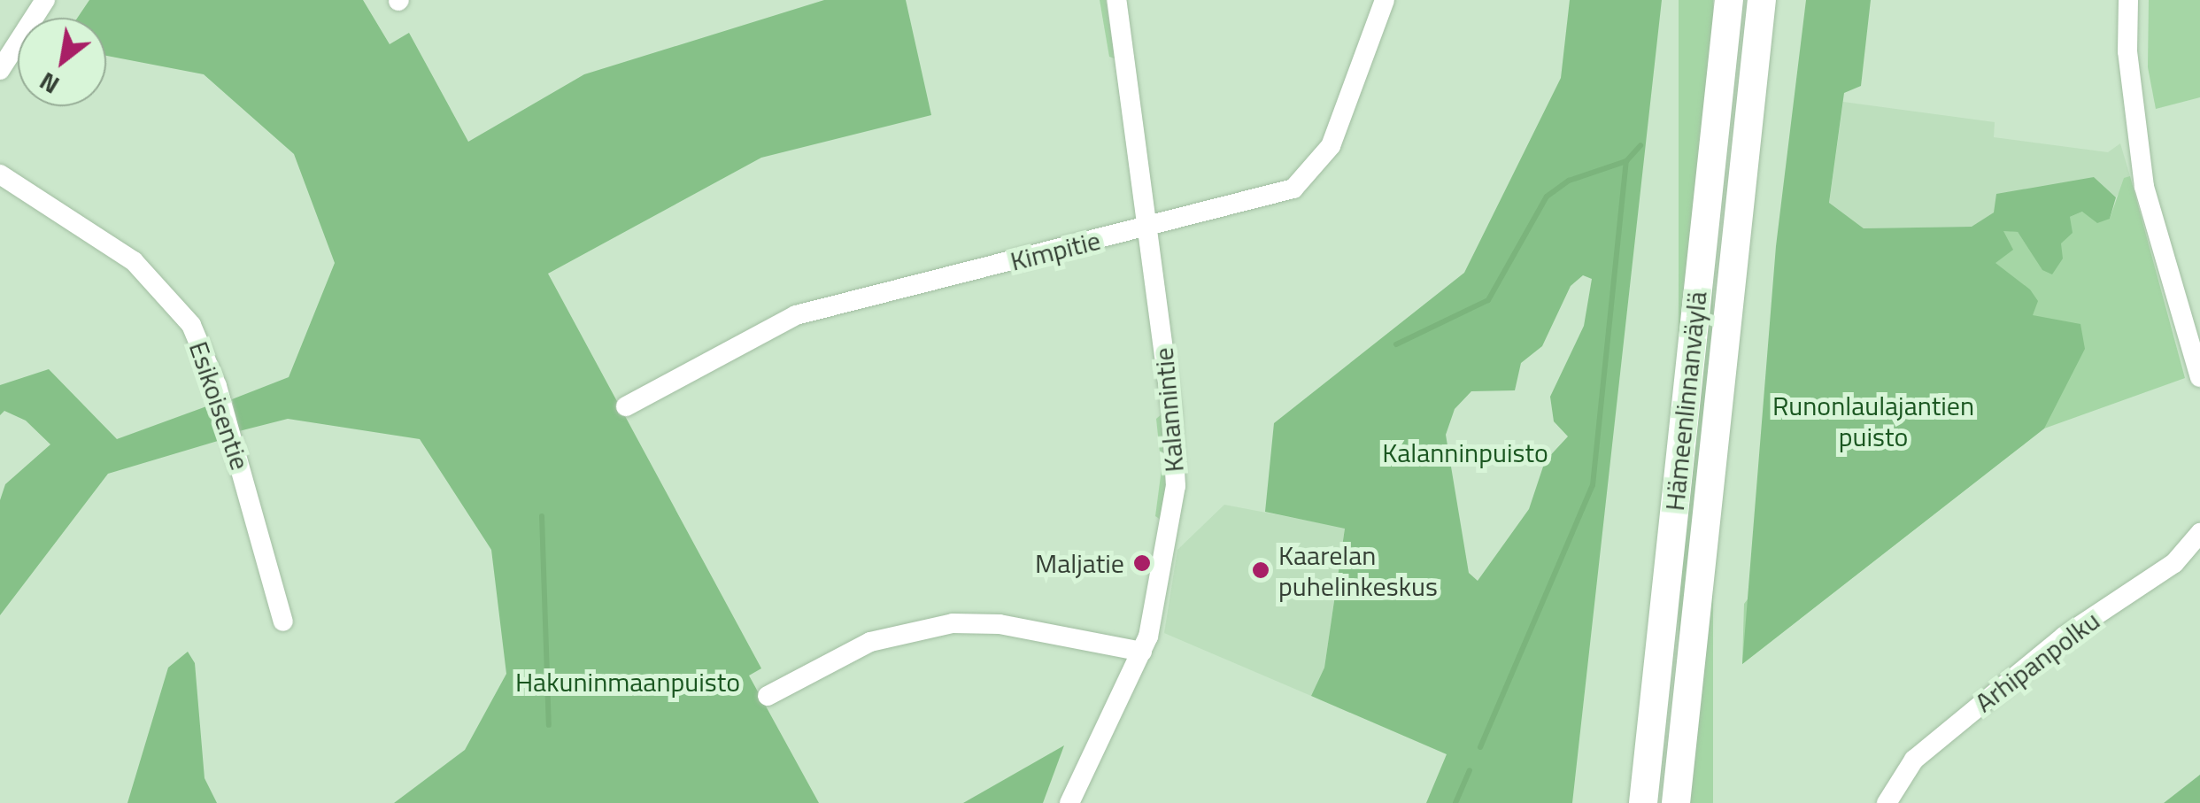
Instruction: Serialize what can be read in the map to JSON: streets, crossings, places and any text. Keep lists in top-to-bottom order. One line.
{"streets":{"highway":["Hämeenlinnanväylä"],"street":["Kimpitie","Esikoisentie","Kalannintie","Arhipanpolku"]},"crossings":[["Kimpitie","Kalannintie"]],"parks":["Runonlaulajantien puisto","Kalanninpuisto","Hakuninmaanpuisto"],"places":["Maljatie","Kaarelan puhelinkeskus"],"north":"bottom left"}
